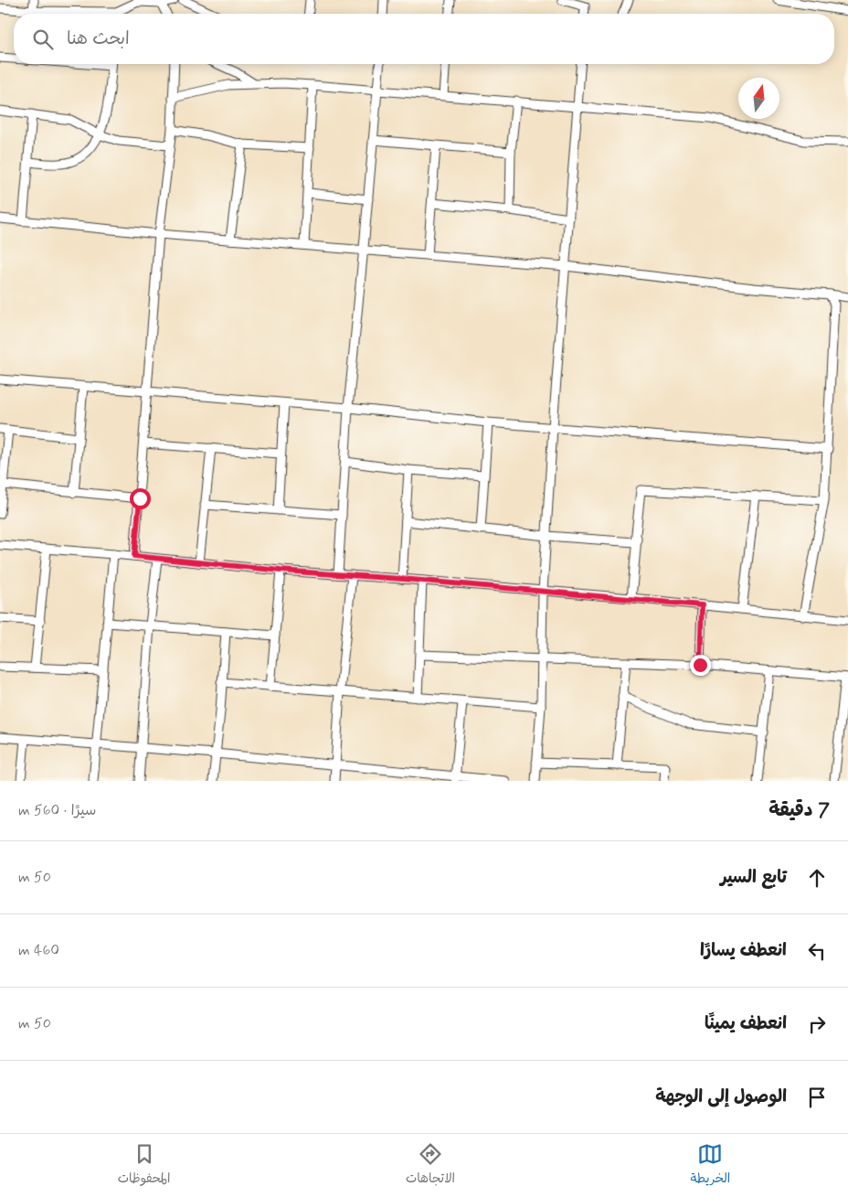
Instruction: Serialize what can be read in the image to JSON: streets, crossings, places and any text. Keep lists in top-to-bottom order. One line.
{"north":"top","page":{"search":"ابحث هنا","heading":["7 دقيقة","سيرًا · 560 m"],"list":[["تابع السير","50 m"],["انعطف يسارًا","460 m"],["انعطف يمينًا","50 m"],"الوصول إلى الوجهة"],"nav":["الخريطة","الاتجاهات","المحفوظات"]}}
